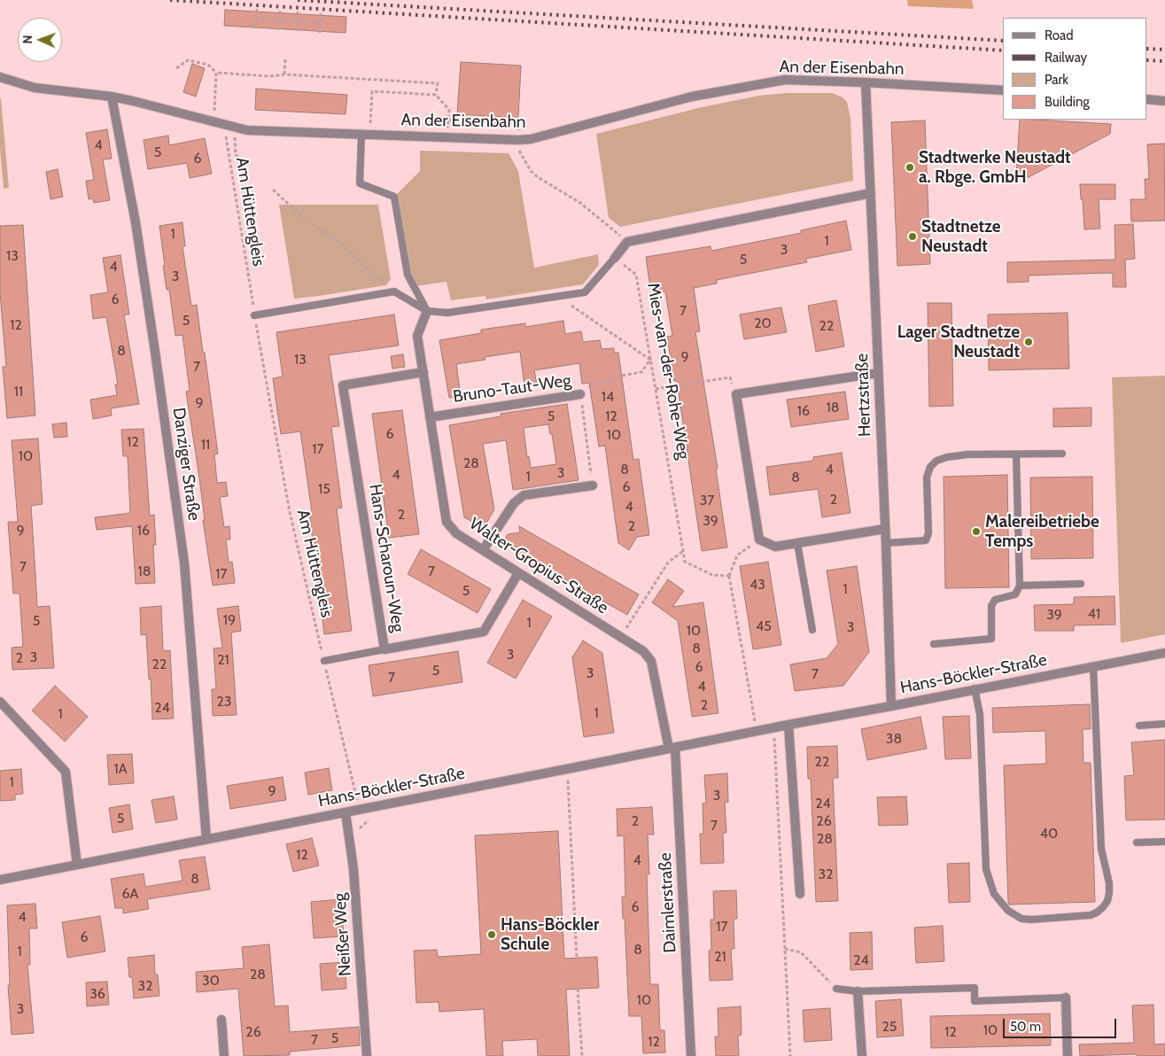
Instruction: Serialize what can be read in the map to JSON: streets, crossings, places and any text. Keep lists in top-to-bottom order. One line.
{"streets":{"street":["An der Eisenbahn","Bruno-Taut-Weg","Hertzstraße","Danziger Straße","Hans-Scharoun-Weg","Walter-Gropius-Straße","Hans-Böckler-Straße","Daimlerstraße","Neißer Weg"],"path":["Am Hüttengleis","Mies-van-der-Rohe-Weg"]},"crossings":[["An der Eisenbahn","Am Hüttengleis"],["An der Eisenbahn","Hertzstraße"],["An der Eisenbahn","Danziger Straße"],["Am Hüttengleis","Hans-Böckler-Straße"],["Bruno-Taut-Weg","Walter-Gropius-Straße"],["Hertzstraße","Hans-Böckler-Straße"],["Danziger Straße","Hans-Böckler-Straße"],["Hans-Scharoun-Weg","Walter-Gropius-Straße"],["Walter-Gropius-Straße","Hans-Böckler-Straße"],["Walter-Gropius-Straße","Daimlerstraße"],["Hans-Böckler-Straße","Daimlerstraße"],["Hans-Böckler-Straße","Neißer Weg"]],"places":["Stadtwerke Neustadt a. Rbge. GmbH","Stadtnetze Neustadt","Lager Stadtnetze Neustadt","Malereibetriebe Temps","Hans-Böckler Schule"],"house_numbers":["4","5","6","1","1","3","13","5","4","3","6","7","5","20","12","22","8","9","13","7","11","14","9","18","16","5","12","6","10","12","11","17","10","28","8","4","3","4","1","8","6","15","2","37","4","2","39","2","9","16","7","18","7","17","43","1","5","41","39","19","5","1","45","3","10","8","3","3","2","21","22","6","5","3","7","7","4","23","2","24","1","1","38","22","1A","1","9","3","24","5","2","26","7","40","28","12","4","32","8","6A","6","4","17","6","8","1","21","24","28","30","32","36","10","3","25","10","26","12","5","7","12"],"legend":["Road","Railway","Park","Building"],"scale_bar":"50 m","north":"left"}
